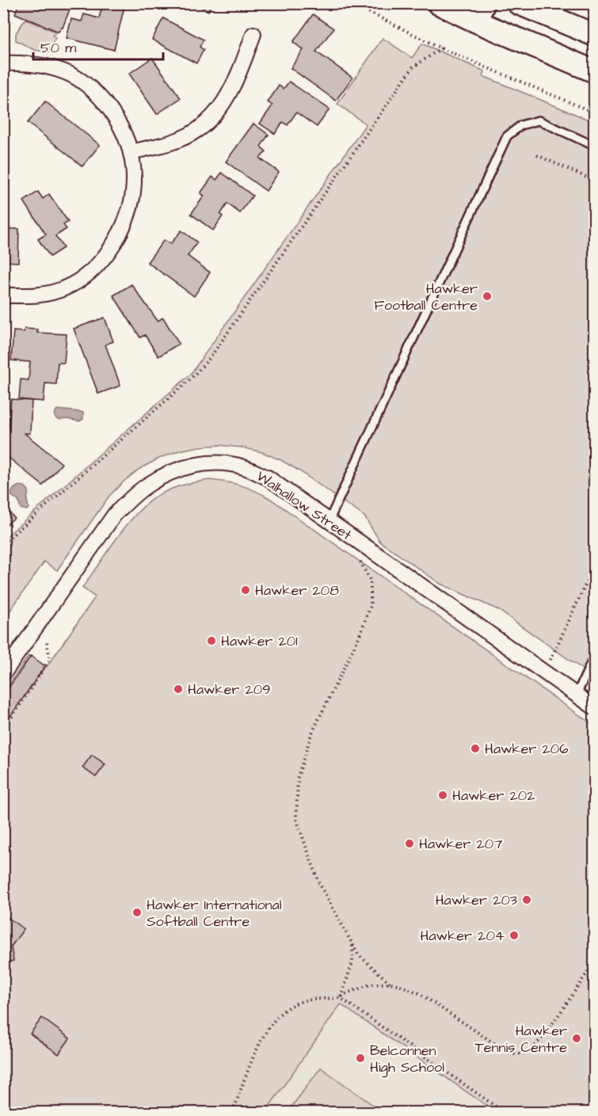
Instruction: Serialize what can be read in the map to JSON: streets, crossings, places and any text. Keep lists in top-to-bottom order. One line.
{"streets":{"street":["Walhallow Street"]},"places":["Hawker Football Centre","Hawker 208","Hawker 201","Hawker 209","Hawker 206","Hawker 202","Hawker 207","Hawker 203","Hawker International Softball Centre","Hawker 204","Hawker Tennis Centre","Belconnen High School"],"scale_bar":"50 m"}
